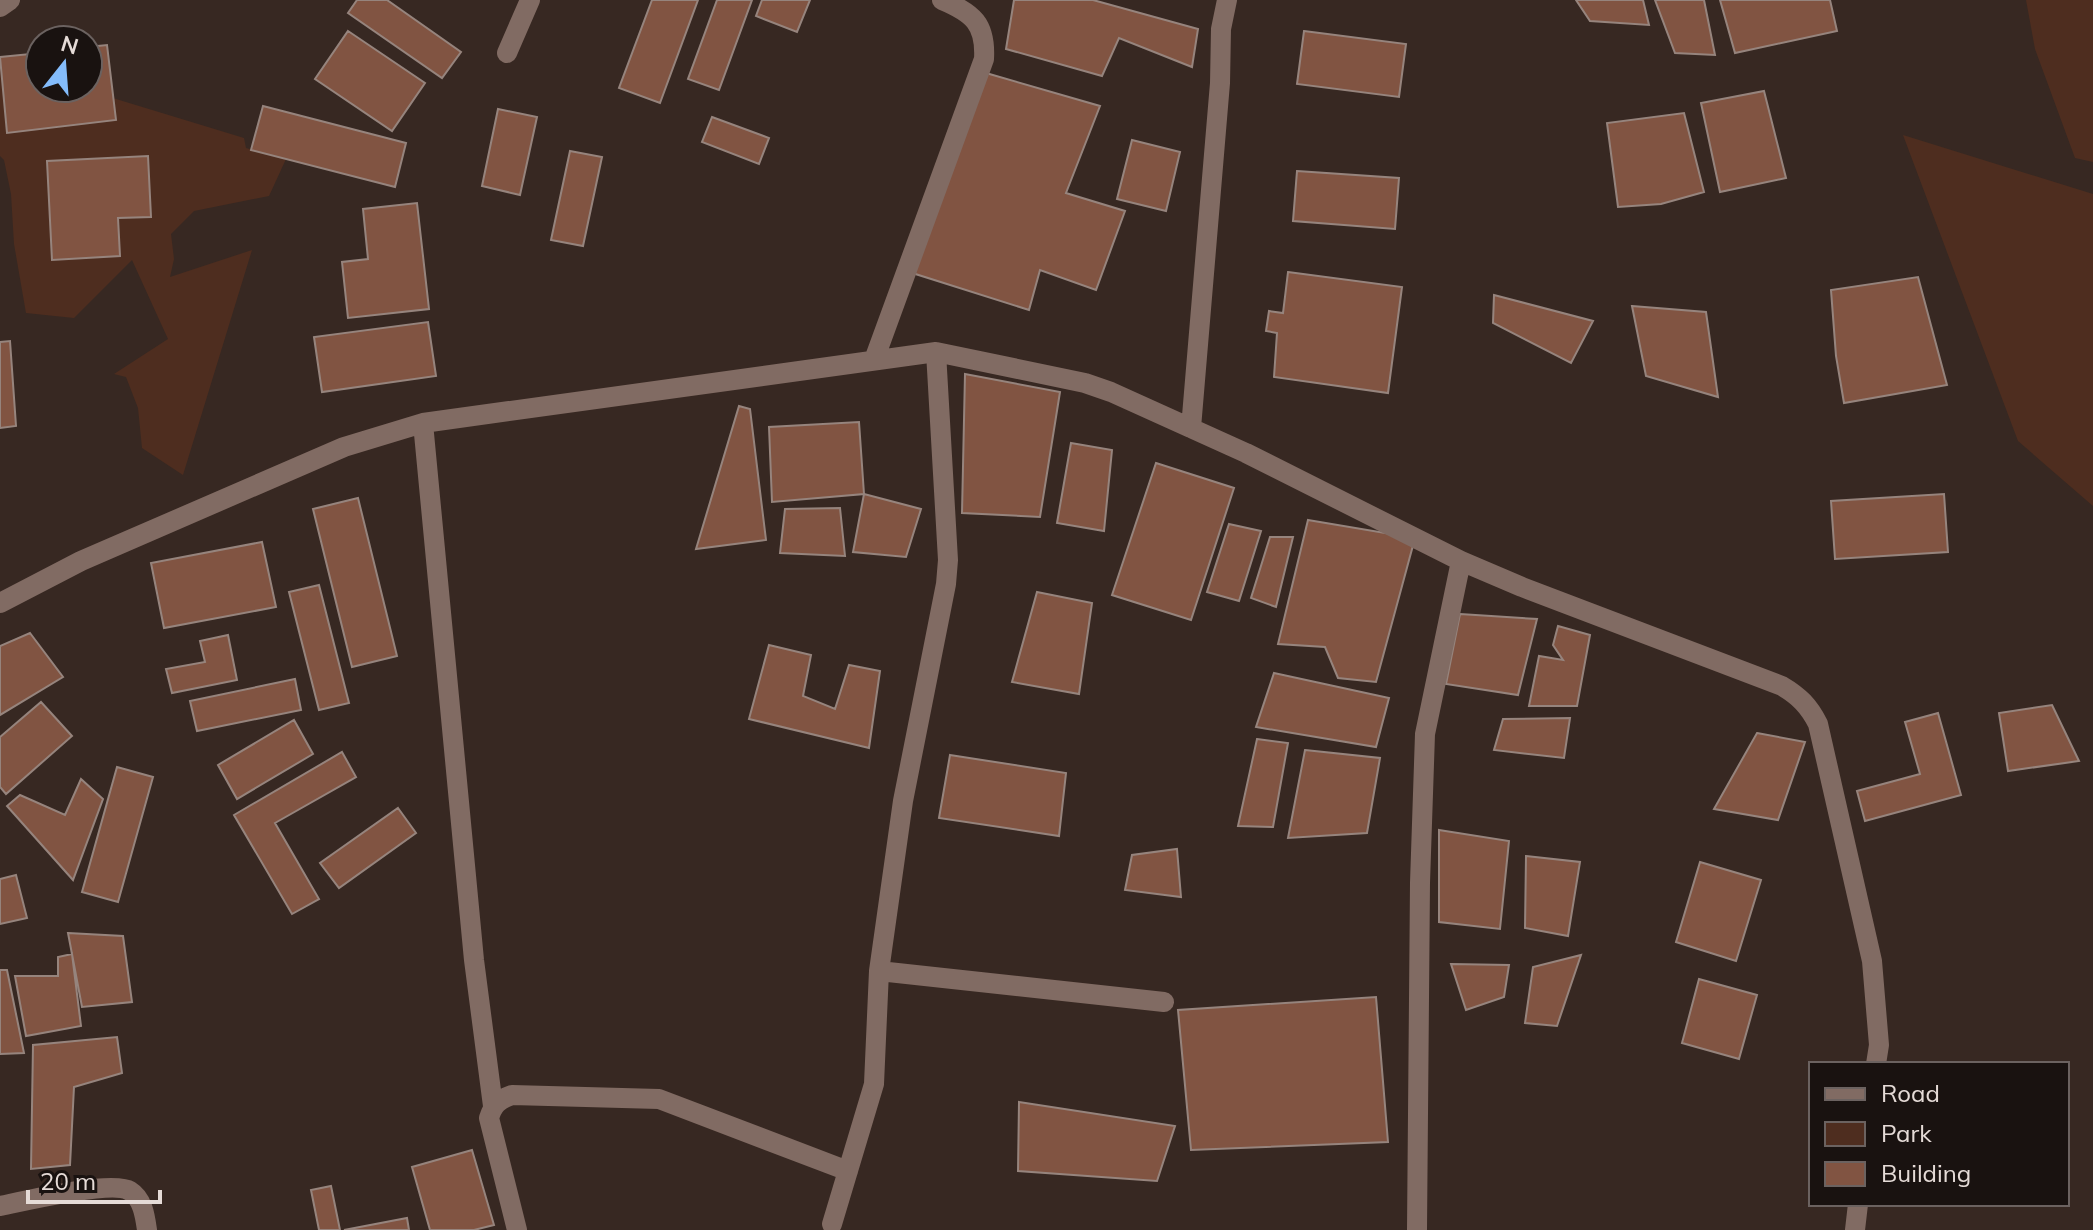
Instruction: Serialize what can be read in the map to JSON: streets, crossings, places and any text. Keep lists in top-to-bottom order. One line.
{"legend":["Road","Park","Building"],"scale_bar":"20 m","north":"top"}
